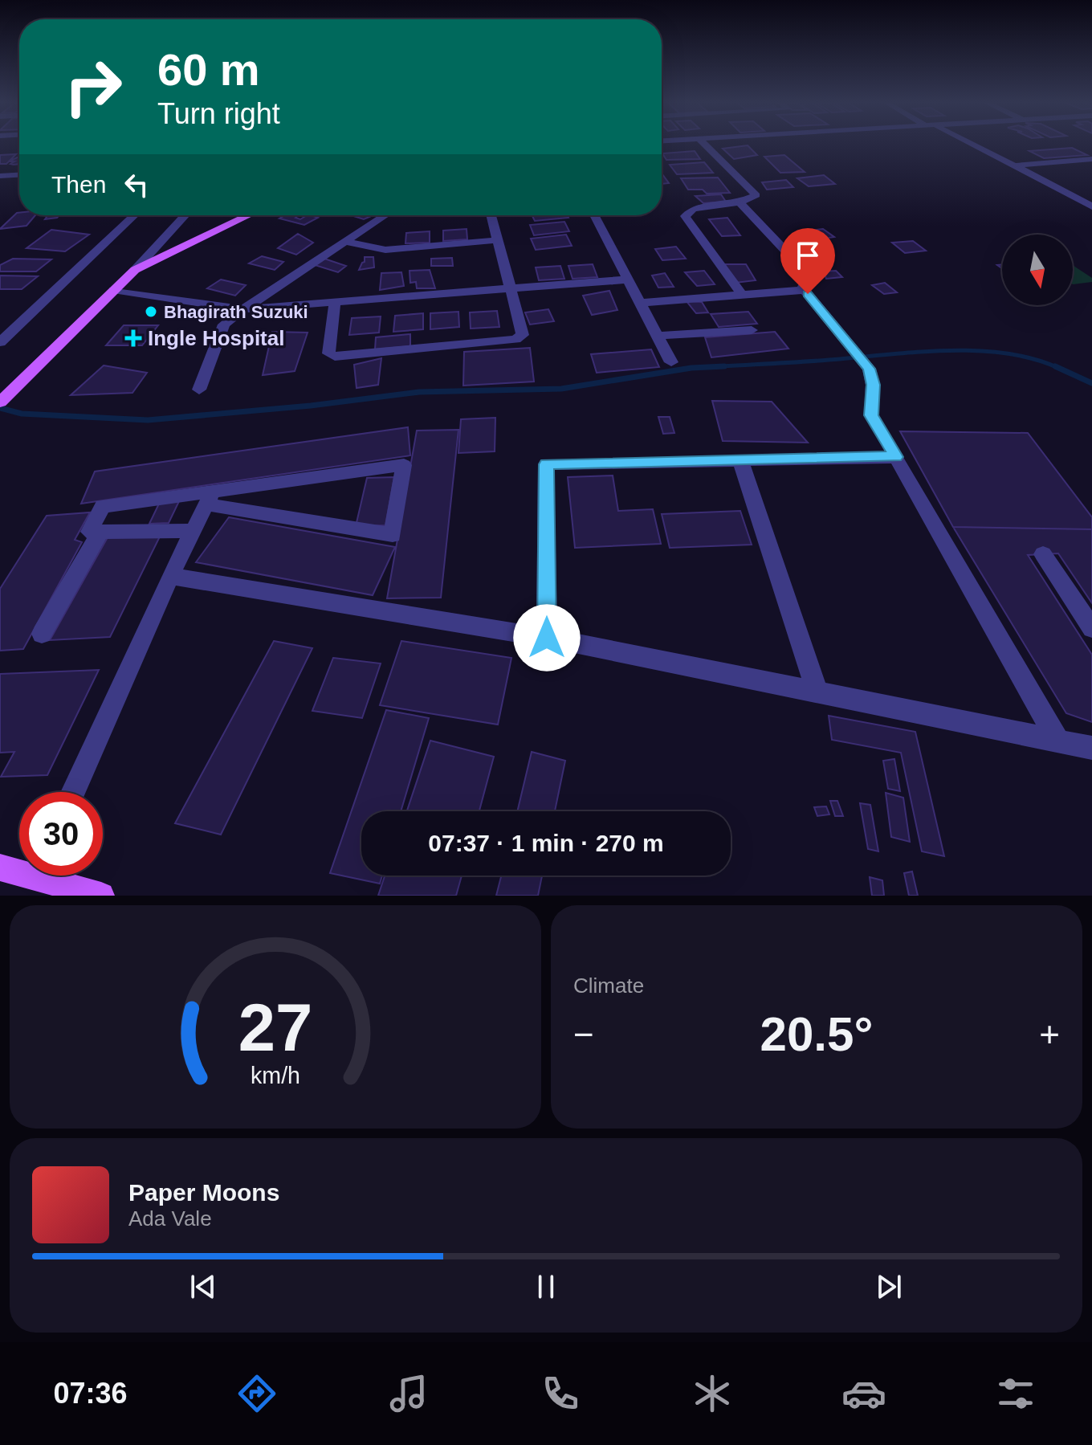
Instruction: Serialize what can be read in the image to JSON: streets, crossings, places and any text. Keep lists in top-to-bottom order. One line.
{"places":{"other":["Bhagirath Suzuki"],"health":["Ingle Hospital"]},"north":"bottom","page":{"turn":["60 m","Turn right"],"then":"Then","limit":"30","trip":"07:37 · 1 min · 270 m","tile":"Climate","heat":["−","20.5°","+"],"song":["Paper Moons","Ada Vale"],"tabs":"07:36","gauge":["27","km/h"]}}
